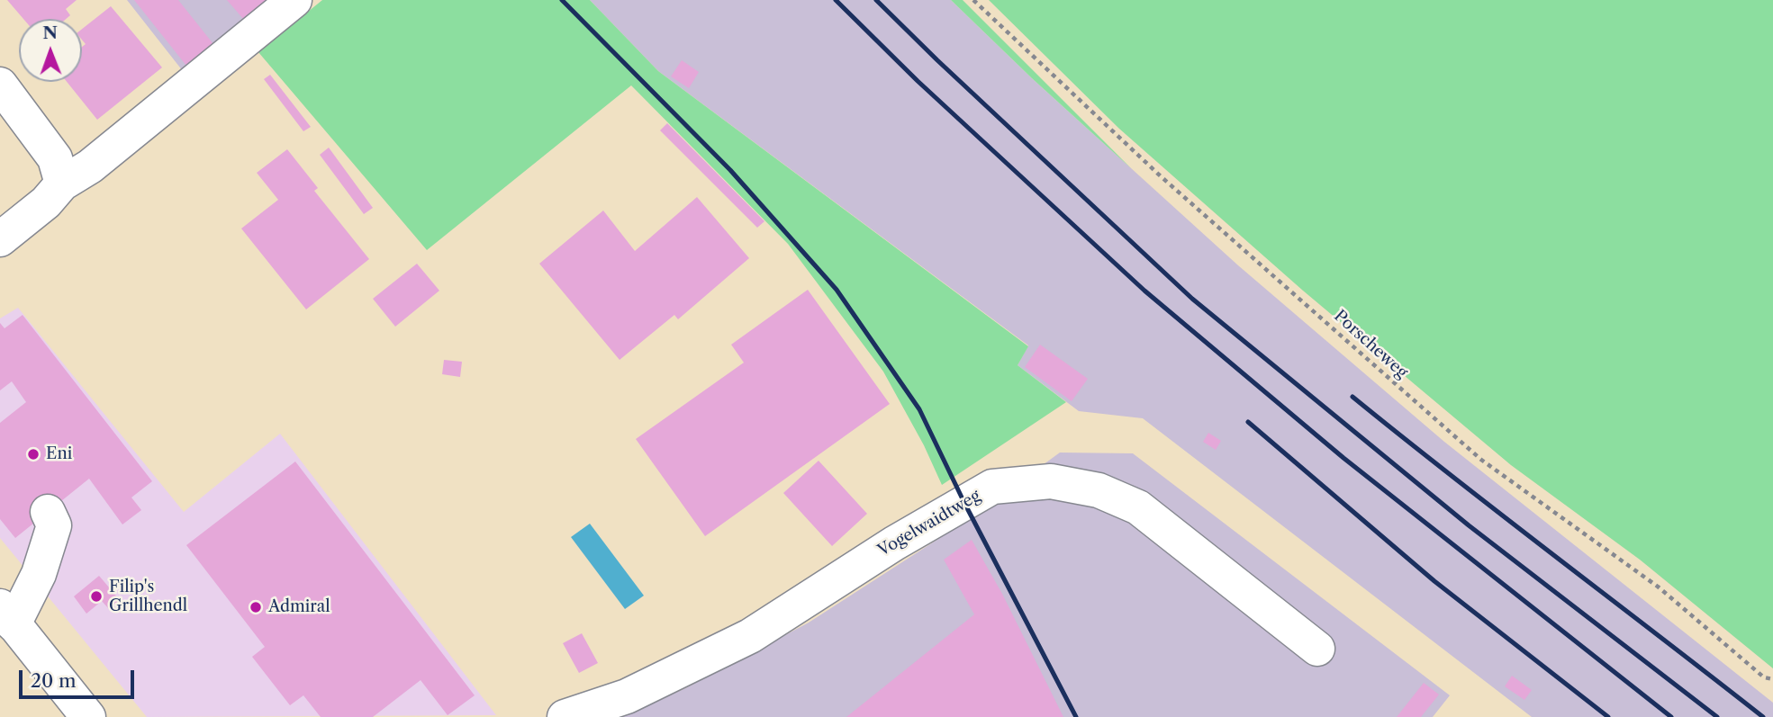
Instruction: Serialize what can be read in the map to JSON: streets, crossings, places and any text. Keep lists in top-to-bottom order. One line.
{"streets":{"street":["Vogelwaidtweg"],"path":["Porscheweg"]},"places":["Eni","Filip's Grillhendl","Admiral"],"scale_bar":"20 m","north":"top"}
